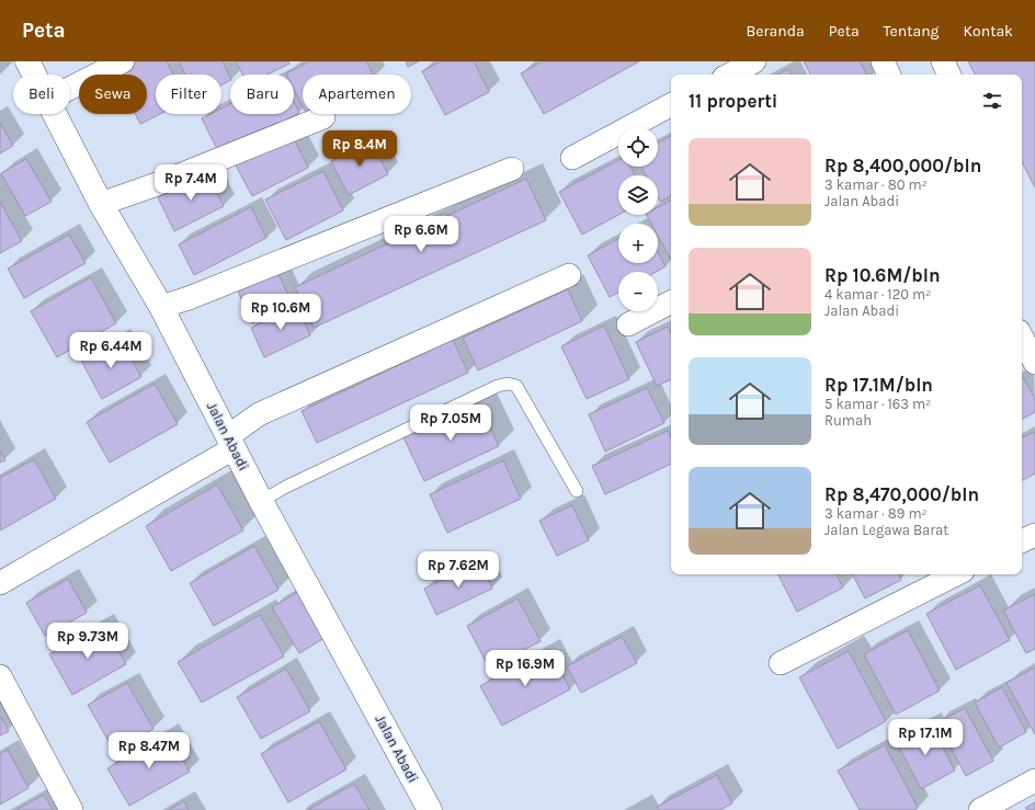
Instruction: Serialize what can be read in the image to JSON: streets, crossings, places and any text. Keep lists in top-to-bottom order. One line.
{"streets":{"street":["Jalan Abadi"]},"page":{"header":"Peta","nav":["Beranda","Peta","Tentang","Kontak"],"chip":["Beli","Sewa","Filter","Baru","Apartemen"],"heading":"11 properti","map_buttons":["+","−"],"list":[{"name":"Rp 8,400,000/bln","note":"3 kamar · 80 m² · Jalan Abadi"},{"name":"Rp 10.6M/bln","note":"4 kamar · 120 m² · Jalan Abadi"},{"name":"Rp 17.1M/bln","note":"5 kamar · 163 m² · Rumah"},{"name":"Rp 8,470,000/bln","note":"3 kamar · 89 m² · Jalan Legawa Barat"}],"price":["Rp 8.4M","Rp 7.4M","Rp 6.6M","Rp 10.6M","Rp 6.44M","Rp 7.05M","Rp 7.62M","Rp 9.73M","Rp 16.9M","Rp 17.1M","Rp 8.47M"]}}
